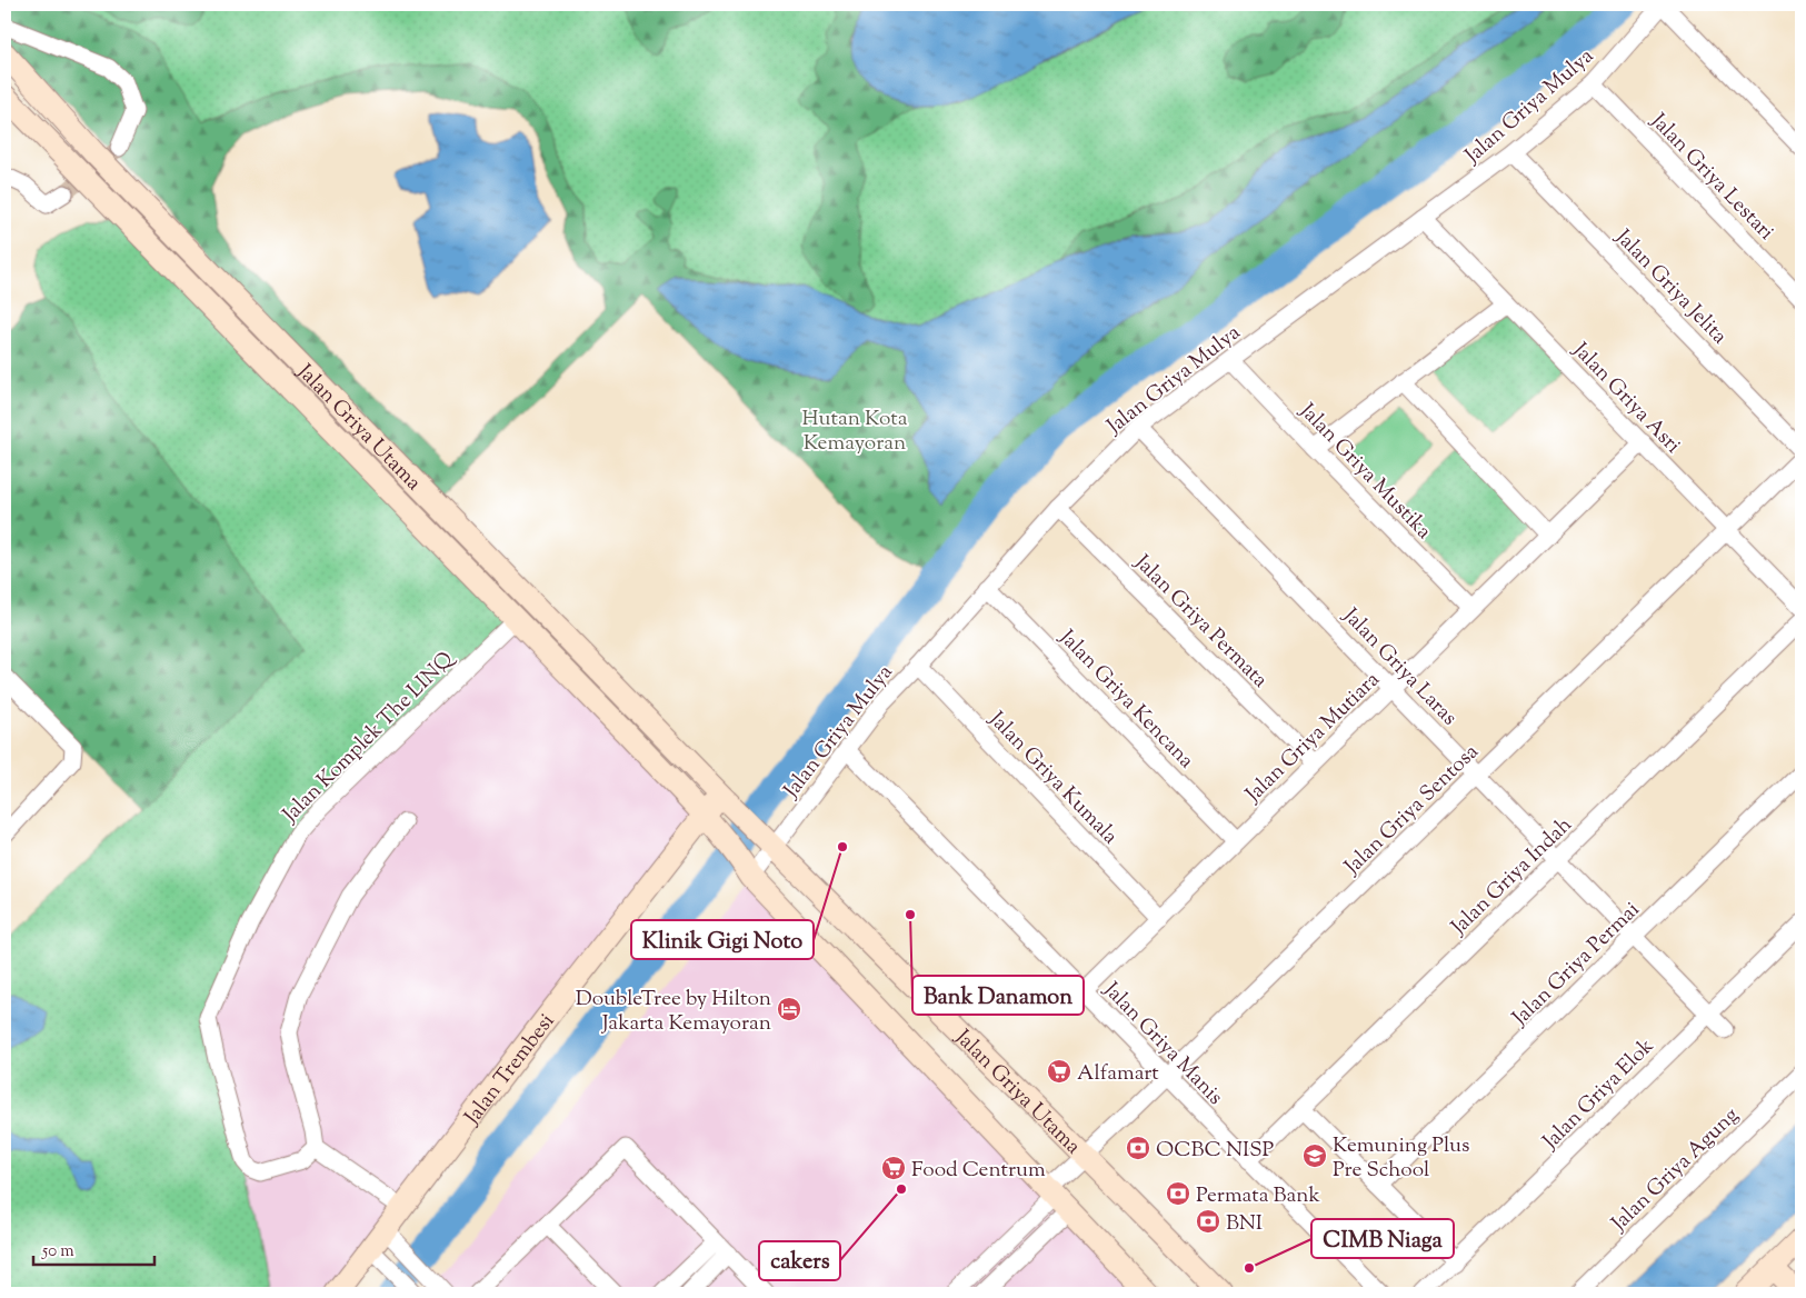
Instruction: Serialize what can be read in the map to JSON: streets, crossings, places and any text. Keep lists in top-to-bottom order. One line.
{"streets":{"main road":["Jalan Griya Utama","Jalan Trembesi"],"street":["Jalan Griya Mulya","Jalan Griya Lestari","Jalan Griya Jelita","Jalan Griya Asri","Jalan Griya Mustika","Jalan Griya Permata","Jalan Griya Laras","Jalan Griya Kencana","Jalan Komplek The LINQ","Jalan Griya Mutiara","Jalan Griya Kumala","Jalan Griya Sentosa","Jalan Griya Indah","Jalan Griya Permai","Jalan Griya Manis","Jalan Griya Elok","Jalan Griya Agung"]},"crossings":[["Jalan Griya Mulya","Jalan Griya Lestari"],["Jalan Griya Mulya","Jalan Griya Jelita"],["Jalan Griya Mulya","Jalan Griya Asri"],["Jalan Griya Mulya","Jalan Griya Utama"],["Jalan Griya Mulya","Jalan Griya Mustika"],["Jalan Griya Mulya","Jalan Griya Permata"],["Jalan Griya Mulya","Jalan Griya Laras"],["Jalan Griya Mulya","Jalan Griya Kencana"],["Jalan Griya Mulya","Jalan Griya Kumala"],["Jalan Griya Mulya","Jalan Griya Manis"],["Jalan Griya Asri","Jalan Griya Mutiara"],["Jalan Griya Asri","Jalan Griya Sentosa"],["Jalan Griya Utama","Jalan Komplek The LINQ"],["Jalan Griya Utama","Jalan Griya Sentosa"],["Jalan Griya Utama","Jalan Trembesi"],["Jalan Griya Mustika","Jalan Griya Mutiara"],["Jalan Griya Permata","Jalan Griya Mutiara"],["Jalan Griya Laras","Jalan Griya Mutiara"],["Jalan Griya Laras","Jalan Griya Sentosa"],["Jalan Griya Laras","Jalan Griya Indah"],["Jalan Griya Laras","Jalan Griya Permai"],["Jalan Griya Laras","Jalan Griya Elok"],["Jalan Griya Kencana","Jalan Griya Mutiara"],["Jalan Griya Mutiara","Jalan Griya Kumala"],["Jalan Griya Mutiara","Jalan Griya Manis"],["Jalan Griya Sentosa","Jalan Griya Manis"],["Jalan Griya Indah","Jalan Griya Manis"]],"parks":["Hutan Kota Kemayoran"],"places":{"other":["Klinik Gigi Noto","Bank Danamon","cakers","CIMB Niaga"],"hotel":["DoubleTree by Hilton Jakarta Kemayoran"],"supermarket":["Alfamart","Food Centrum"],"bank":["OCBC NISP","Permata Bank","BNI"],"school or university":["Kemuning Plus Pre School"]},"scale_bar":"50 m"}
